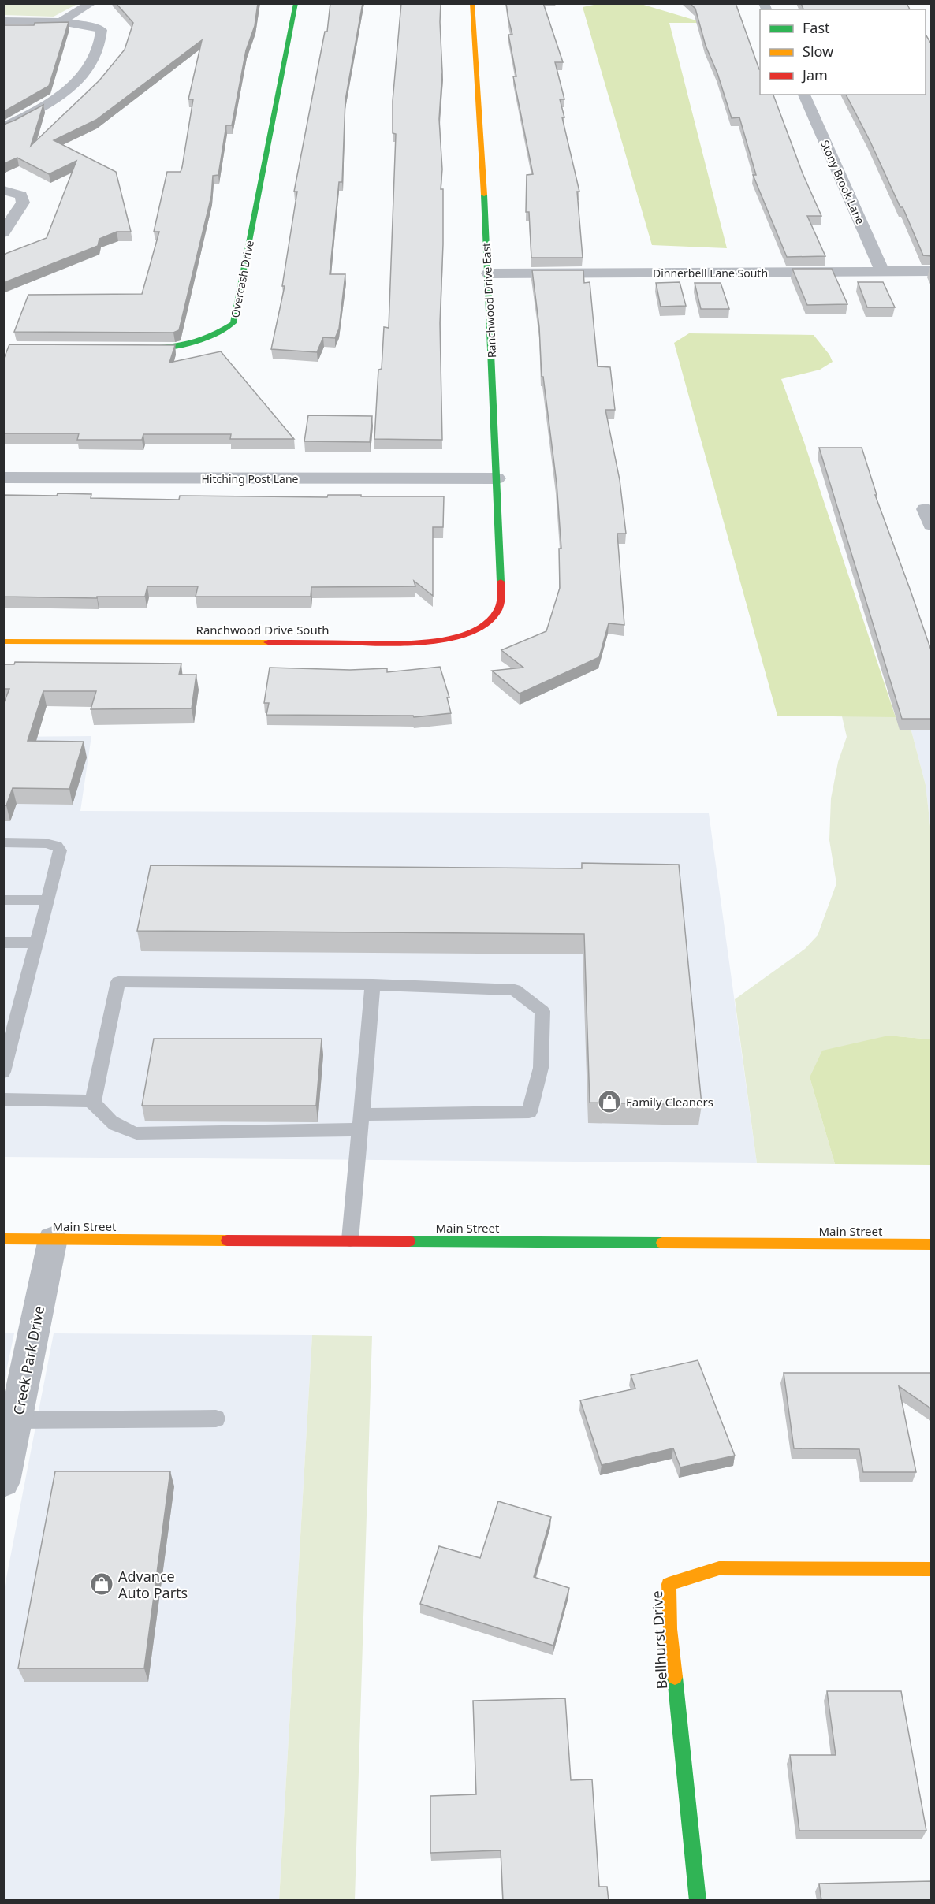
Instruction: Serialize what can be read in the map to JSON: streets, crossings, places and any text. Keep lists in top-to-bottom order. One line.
{"streets":{"street":["Stony Brook Lane","Dinnerbell Lane South","Overcash Drive","Ranchwood Drive East","Hitching Post Lane","Ranchwood Drive South","Main Street","Creek Park Drive","Bellhurst Drive"]},"crossings":[["Stony Brook Lane","Dinnerbell Lane South"],["Dinnerbell Lane South","Ranchwood Drive East"],["Ranchwood Drive East","Hitching Post Lane"],["Ranchwood Drive East","Ranchwood Drive South"],["Main Street","Creek Park Drive"]],"places":{"shop":["Family Cleaners","Advance Auto Parts"]},"legend":["Fast","Slow","Jam"]}
